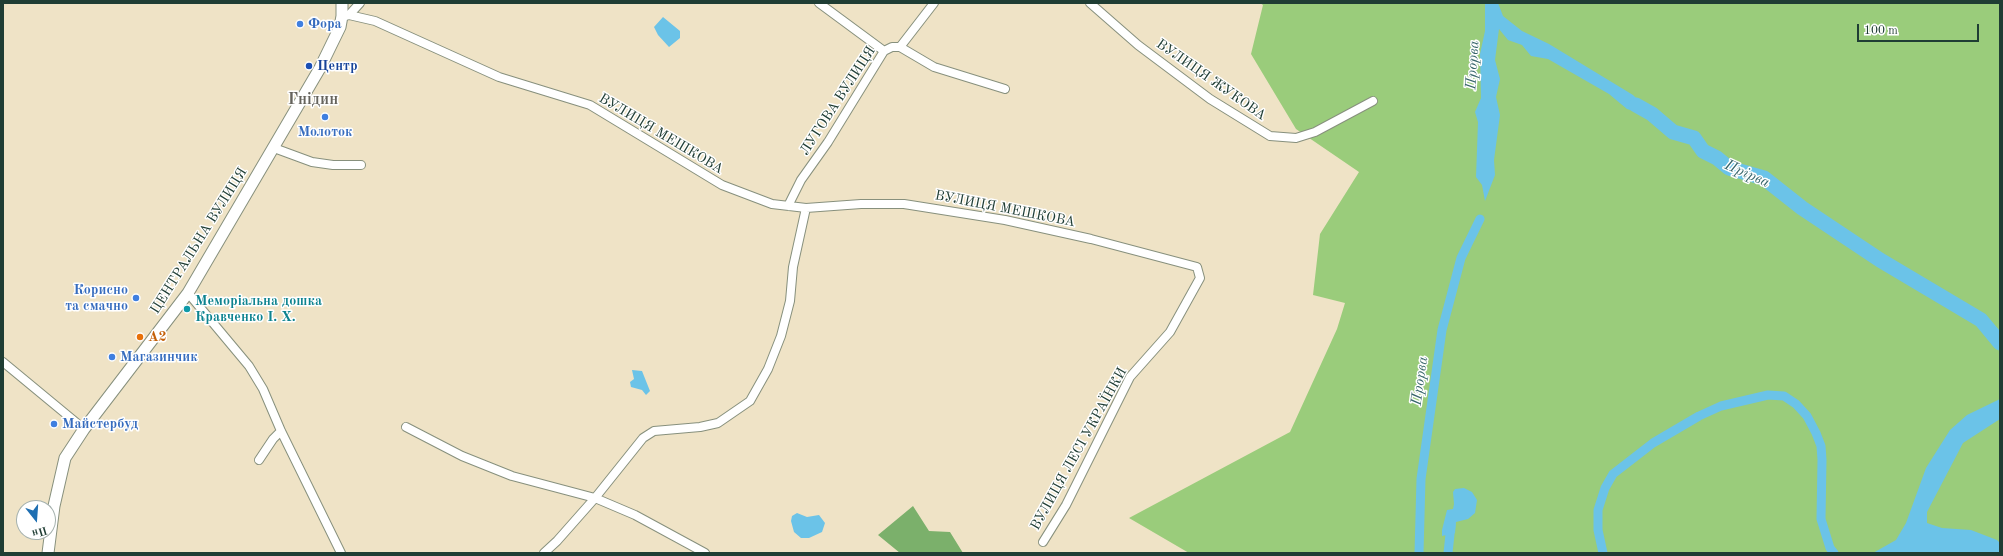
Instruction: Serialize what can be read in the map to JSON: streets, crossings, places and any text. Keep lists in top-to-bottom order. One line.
{"streets":{"street":["ВУЛИЦЯ ЖУКОВА","ЛУГОВА ВУЛИЦЯ","ВУЛИЦЯ МЕШКОВА","ЦЕНТРАЛЬНА ВУЛИЦЯ","ВУЛИЦЯ ЛЕСІ УКРАЇНКИ"]},"crossings":[["ЛУГОВА ВУЛИЦЯ","ВУЛИЦЯ МЕШКОВА"],["ВУЛИЦЯ МЕШКОВА","ЦЕНТРАЛЬНА ВУЛИЦЯ"],["ВУЛИЦЯ МЕШКОВА","ВУЛИЦЯ ЛЕСІ УКРАЇНКИ"]],"districts":["Гнідин"],"water":["Прорва","Прірва"],"places":["Фора","Центр","Молоток","Корисно та смачно","Меморіальна дошка Кравченко І. Х.","А2","Магазинчик","Майстербуд"],"scale_bar":"100 m","north":"bottom"}
